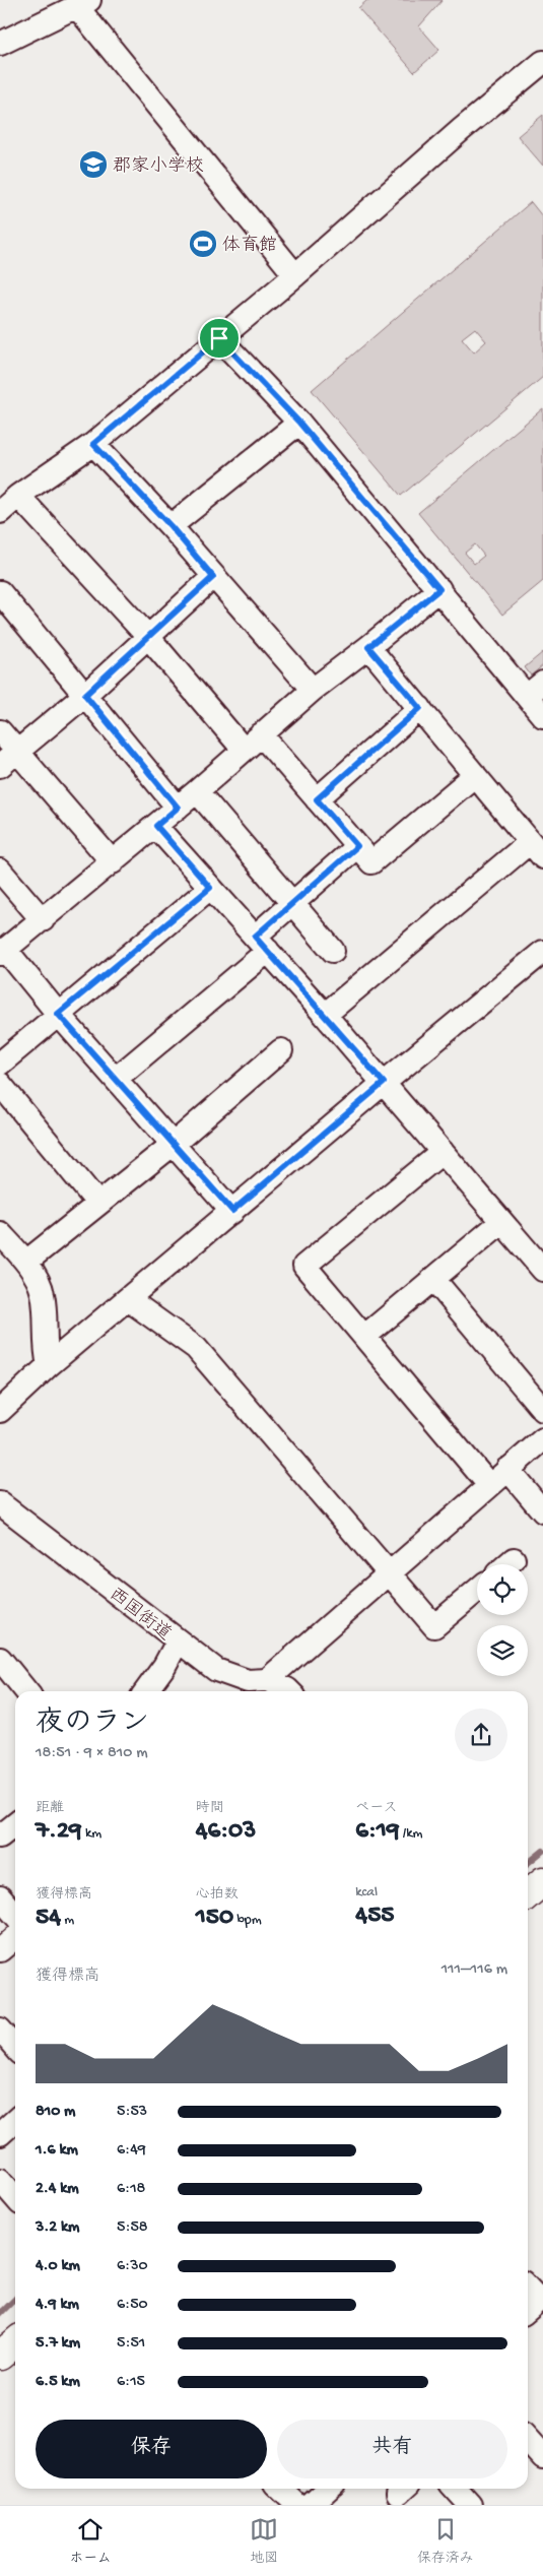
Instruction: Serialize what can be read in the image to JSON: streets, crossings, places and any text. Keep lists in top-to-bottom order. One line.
{"streets":{"street":["西国街道"]},"places":{"school or university":["郡家小学校"],"sports":["体育館"]},"page":{"heading":["夜のラン","18:51 · 9 × 810 m"],"stats":[["距離","7.29 km"],["時間","46:03"],["ペース","6:19 /km"],["獲得標高","54 m"],["心拍数","150 bpm"],["kcal","455"]],"chart":["獲得標高","111–116 m"],"list":[{"name":"810 m","note":"5:53"},{"name":"1.6 km","note":"6:49"},{"name":"2.4 km","note":"6:18"},{"name":"3.2 km","note":"5:58"},{"name":"4.0 km","note":"6:30"},{"name":"4.9 km","note":"6:50"},{"name":"5.7 km","note":"5:51"},{"name":"6.5 km","note":"6:15"}],"buttons":["保存","共有"],"tabs":["ホーム","地図","保存済み"]}}
